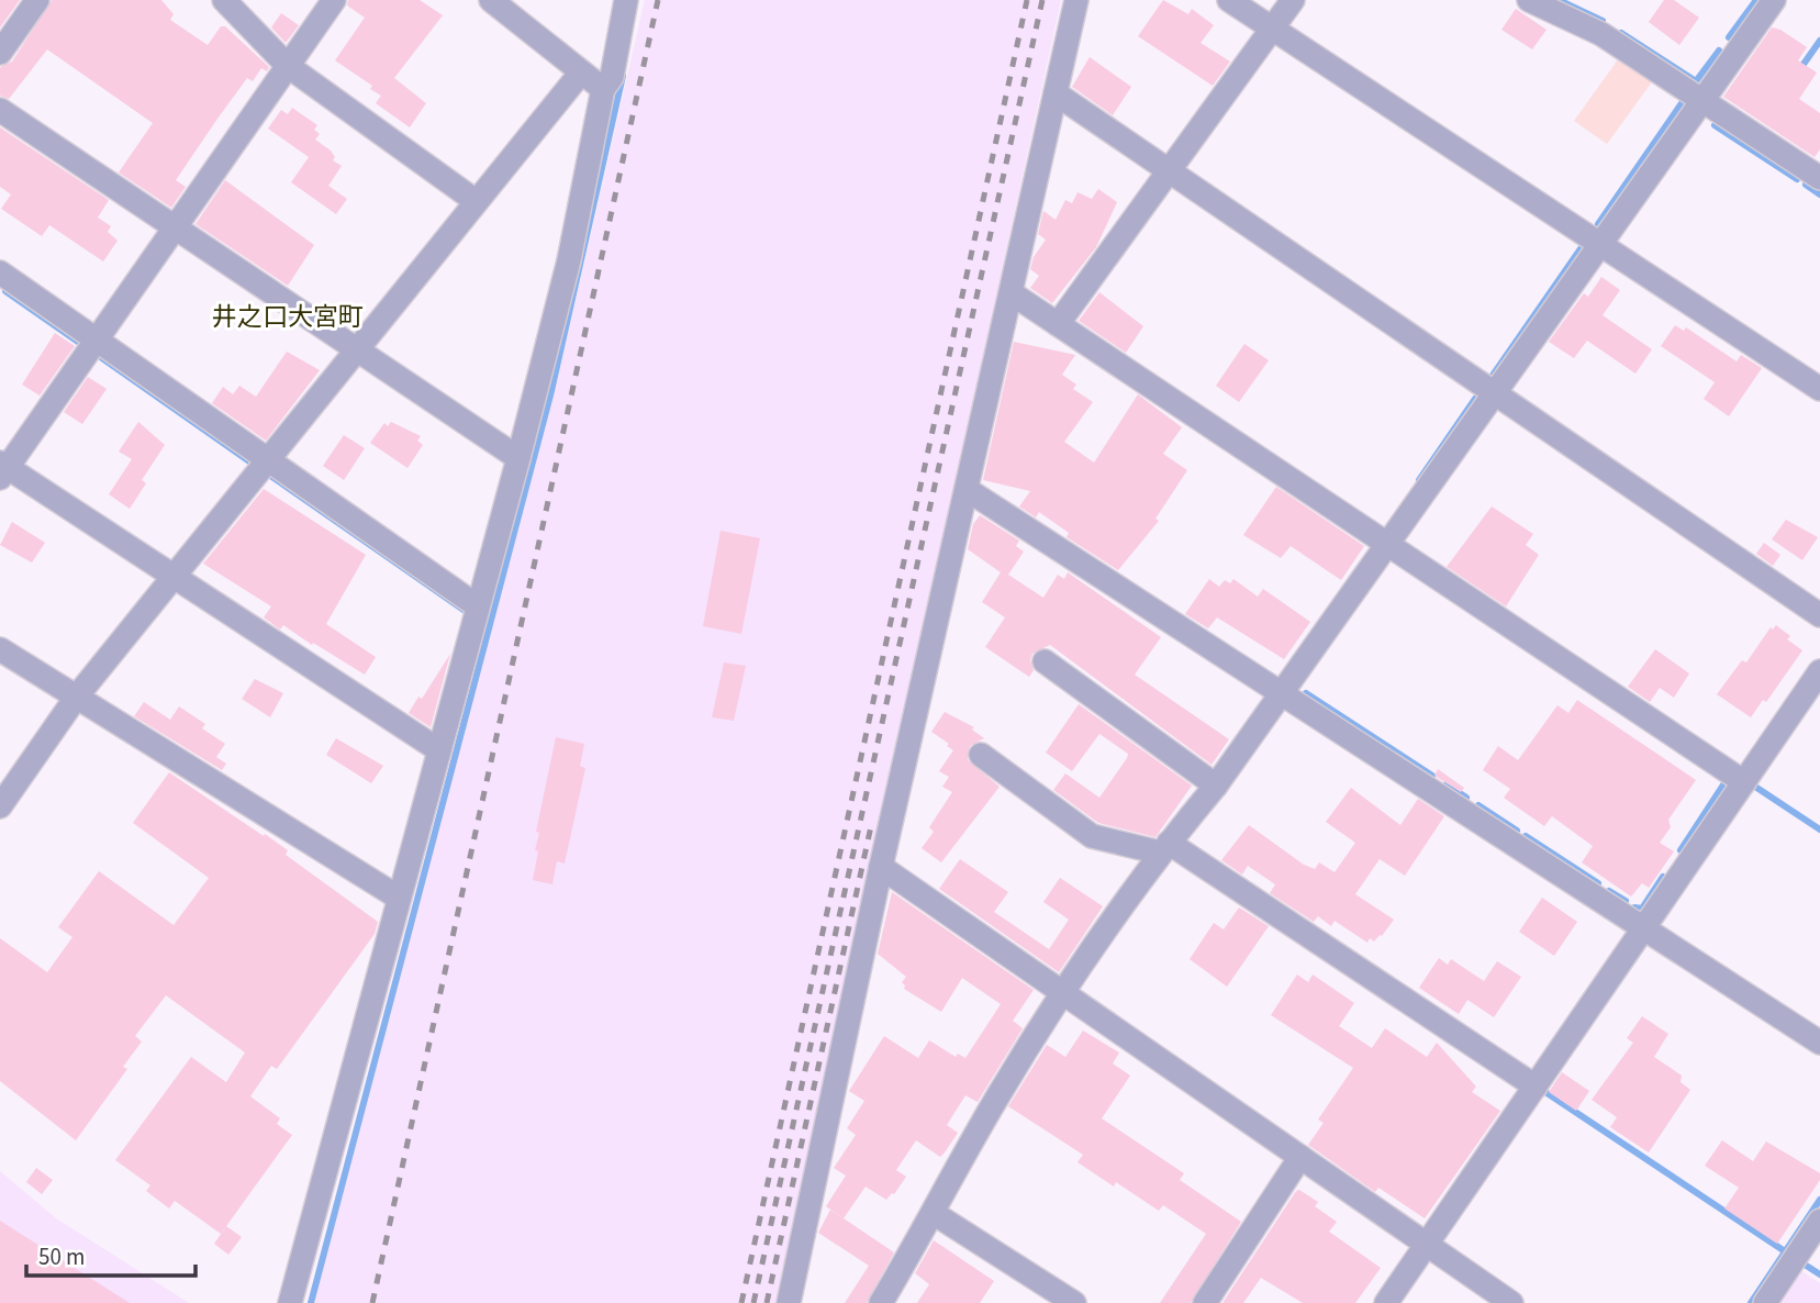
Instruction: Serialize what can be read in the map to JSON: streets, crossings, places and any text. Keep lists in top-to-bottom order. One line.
{"districts":["井之口大宮町"],"scale_bar":"50 m"}
